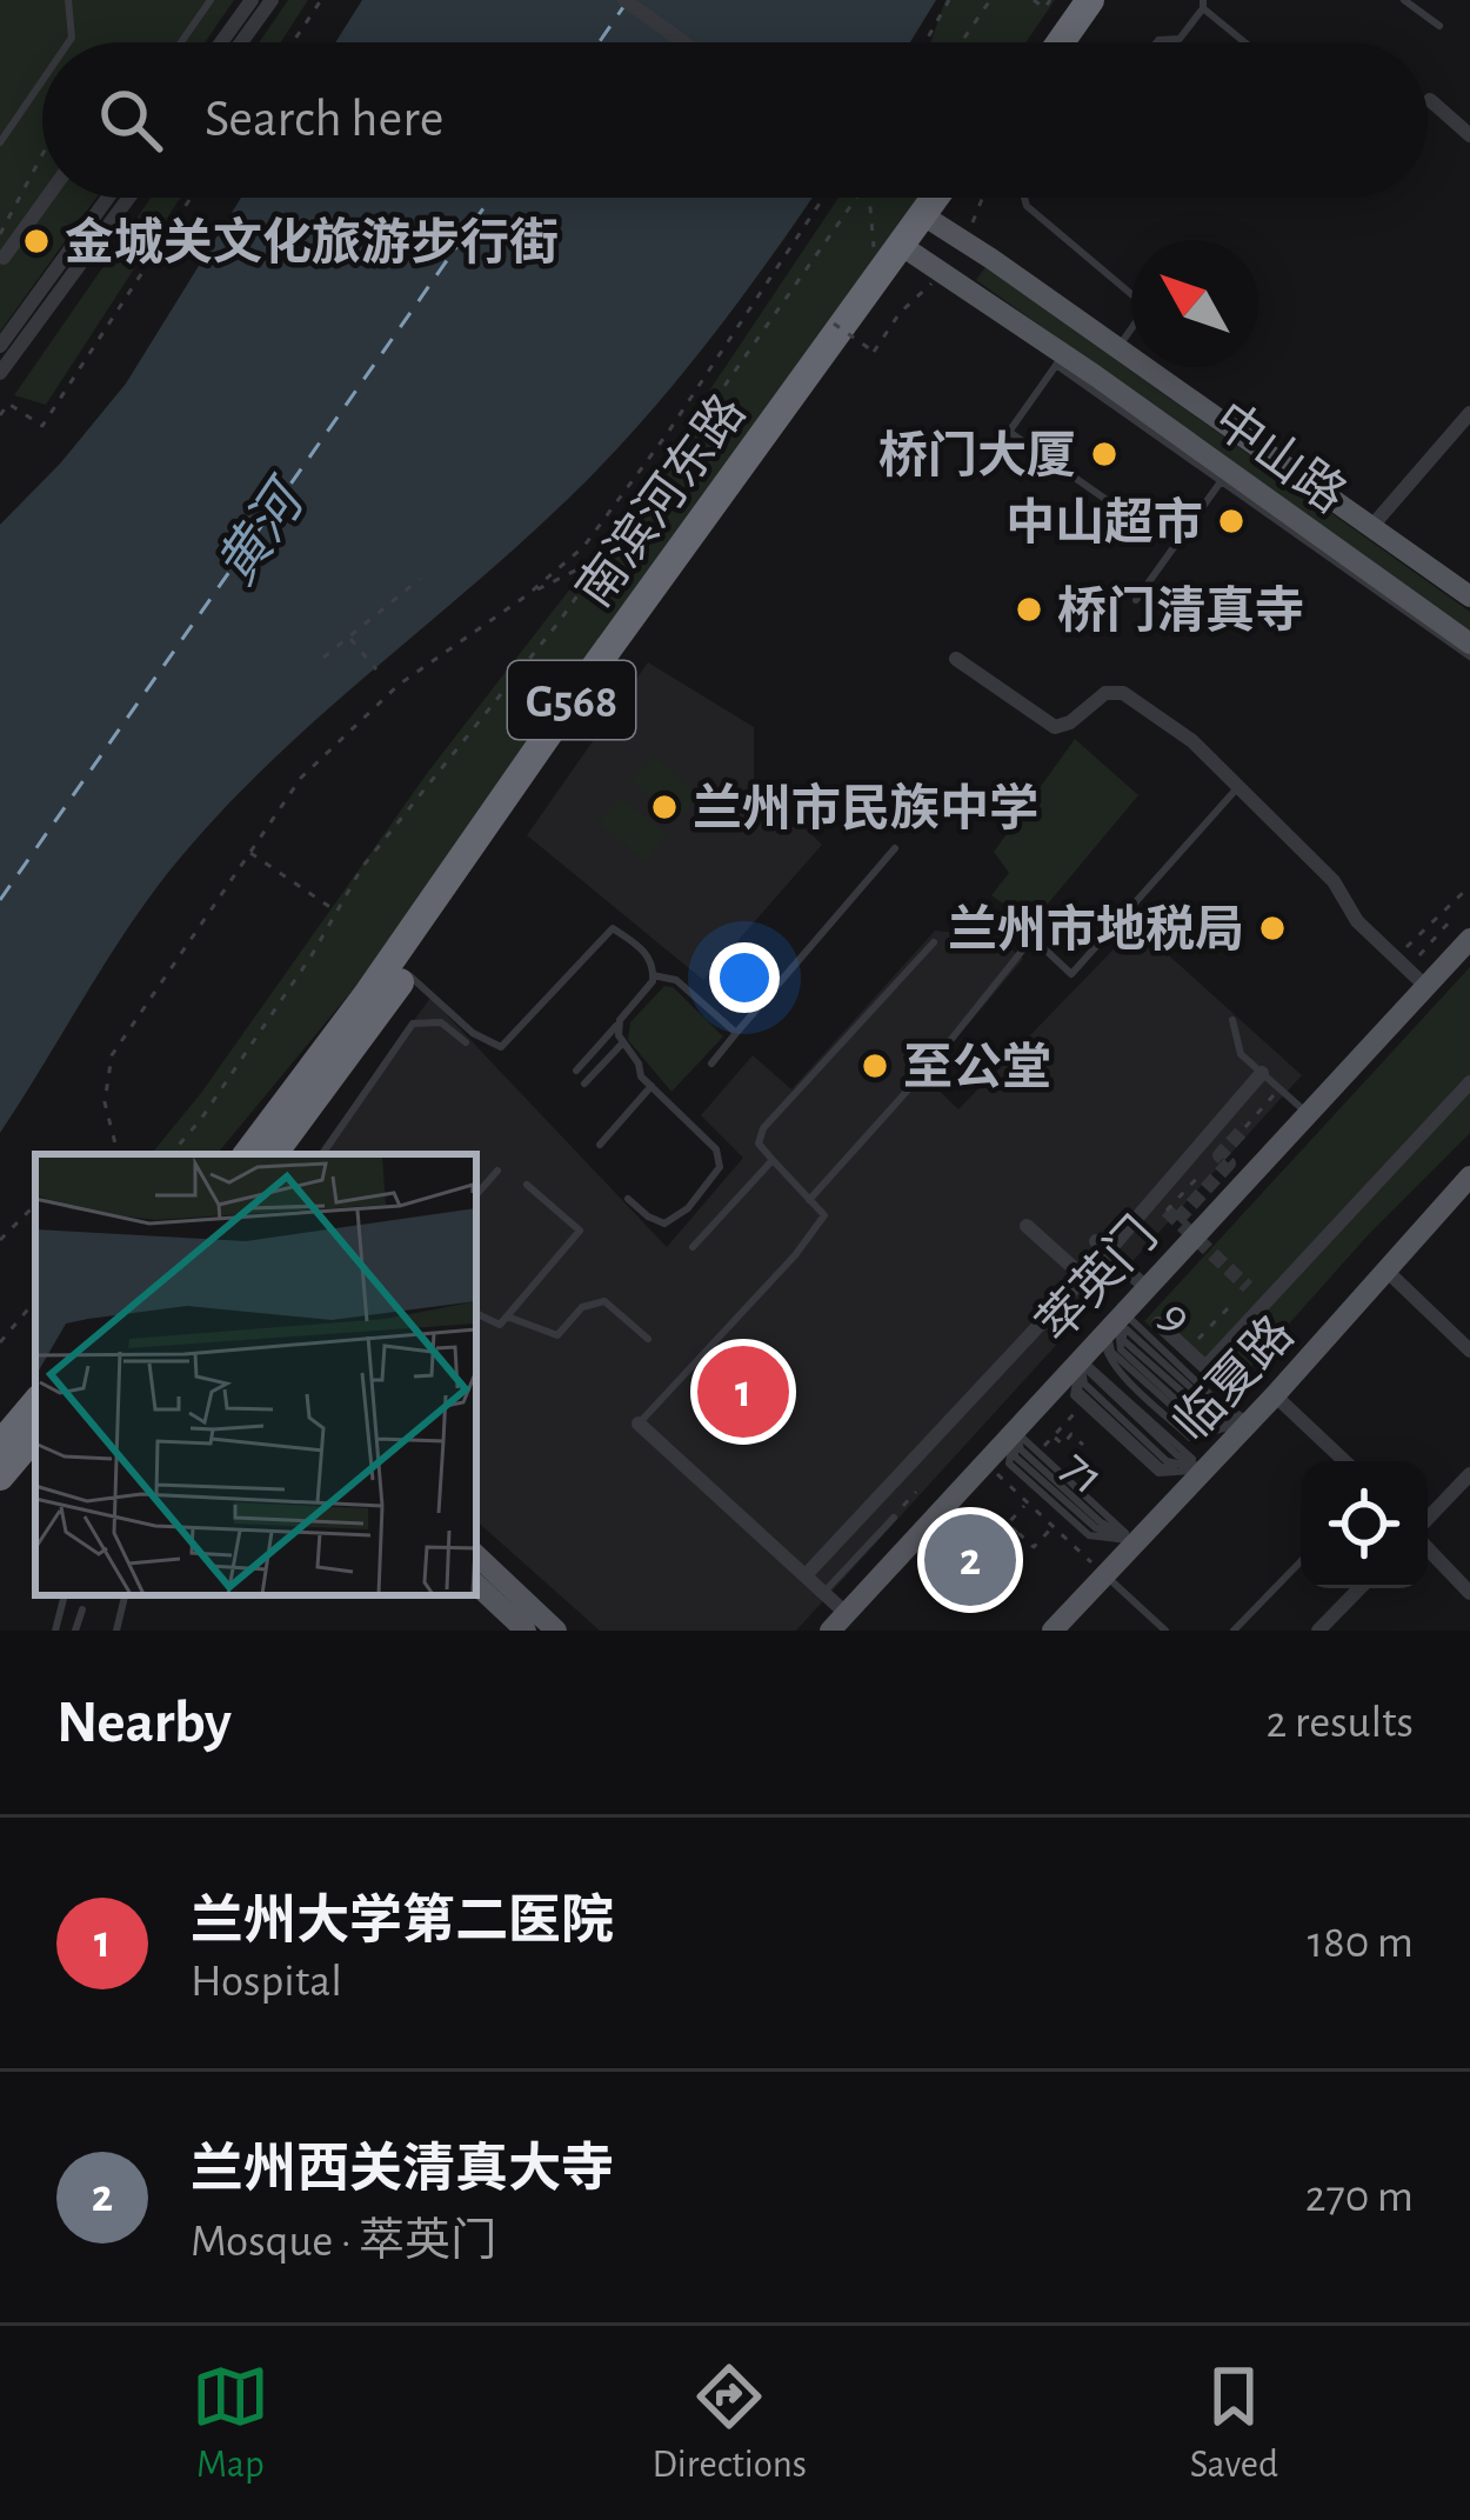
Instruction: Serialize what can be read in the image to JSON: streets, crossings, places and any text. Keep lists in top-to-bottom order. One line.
{"streets":{"highway":["南滨河东路","G568"],"main road":["中山路","萃英门","临夏路"]},"crossings":[["中山路","南滨河东路"]],"water":["黄河"],"places":["金城关文化旅游步行街","桥门大厦","中山超市","桥门清真寺","兰州市民族中学","兰州市地税局","至公堂"],"north":"top left","page":{"search":"Search here","pins":["1","2"],"heading":["Nearby","2 results"],"list":[{"mark":"1","name":"兰州大学第二医院","note":"Hospital","value":"180 m"},{"mark":"2","name":"兰州西关清真大寺","note":"Mosque · 萃英门","value":"270 m"}],"nav":["Map","Directions","Saved"]}}
